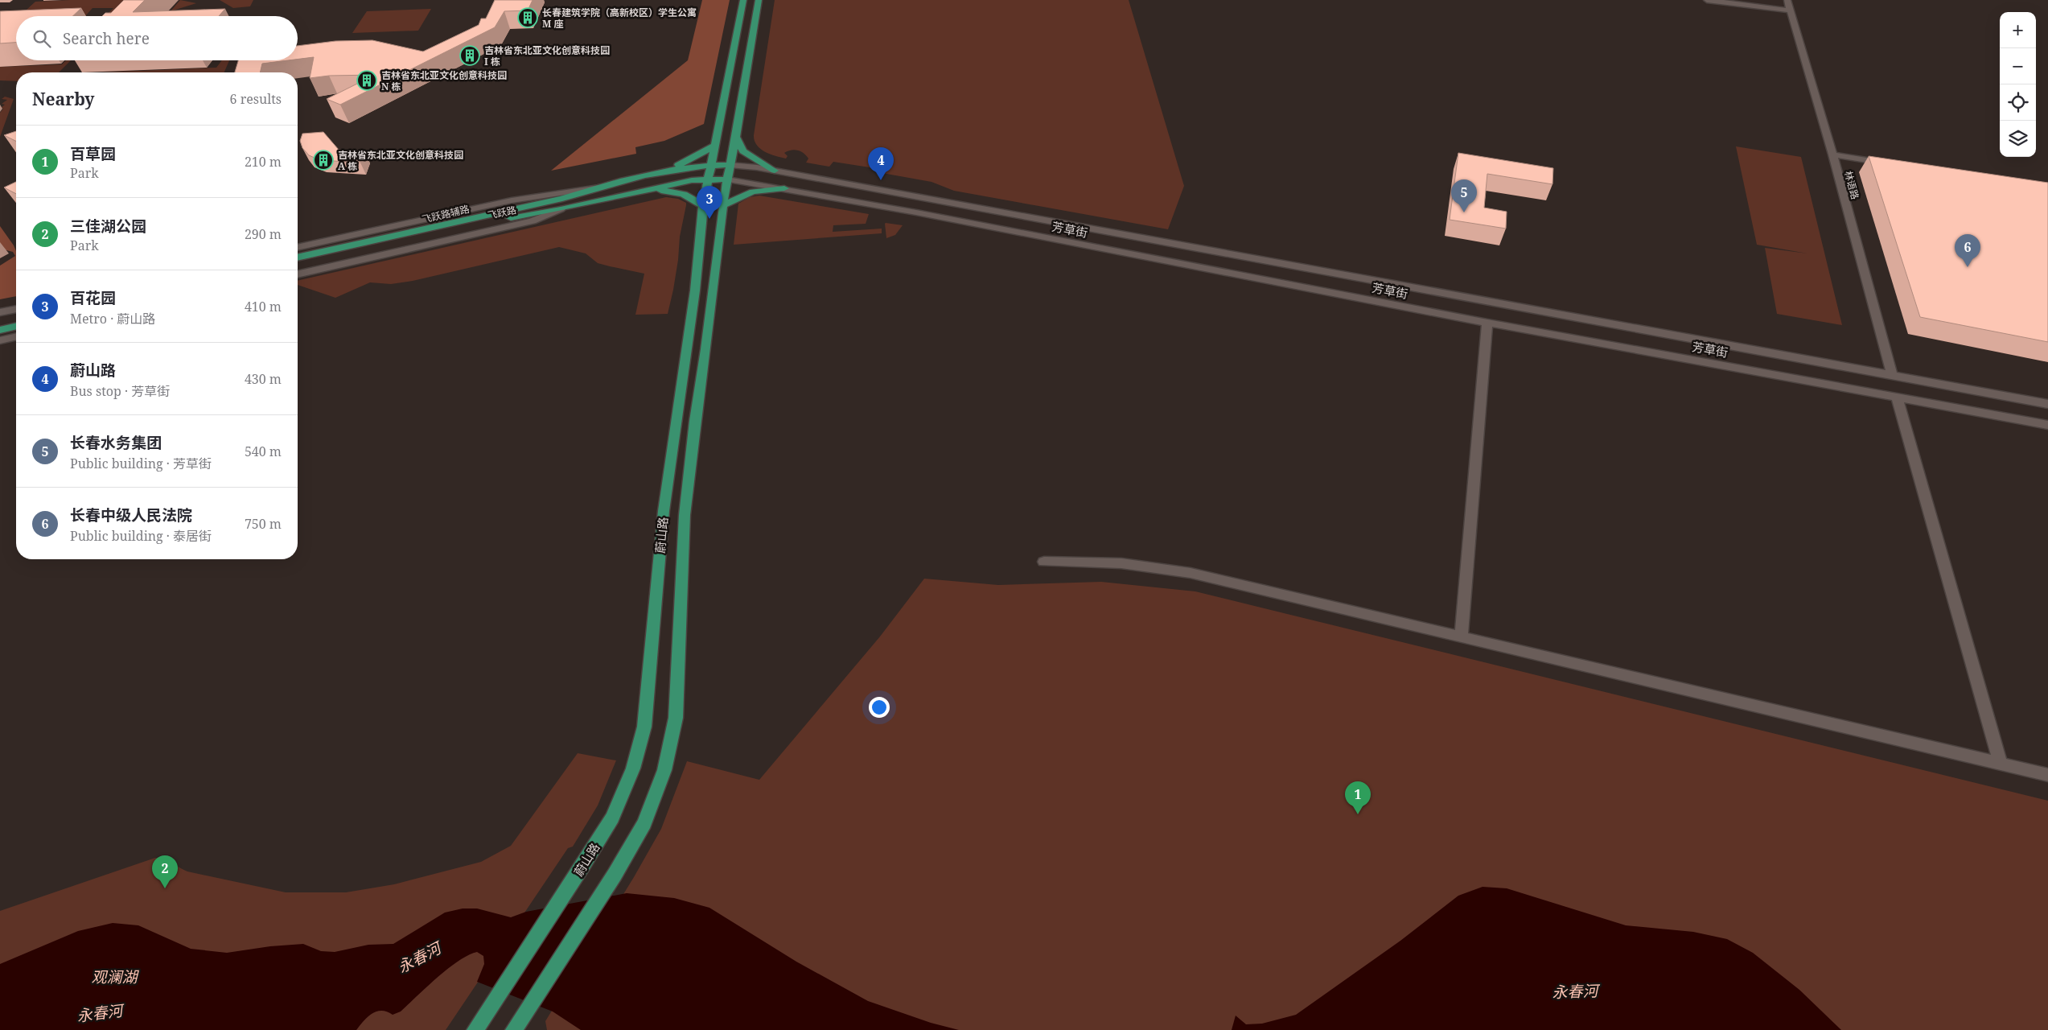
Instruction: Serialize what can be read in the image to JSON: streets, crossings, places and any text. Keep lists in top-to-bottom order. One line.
{"streets":{"main road":["飞跃路","蔚山路"],"street":["林语路","飞跃路辅路","芳草街"]},"crossings":[["林语路","芳草街"],["飞跃路","飞跃路辅路"],["飞跃路","芳草街"],["飞跃路","蔚山路"],["芳草街","蔚山路"]],"water":["永春河","观澜湖"],"places":{"building":["长春建筑学院（高新校区）学生公寓 M 座","吉林省东北亚文化创意科技园 I 栋","吉林省东北亚文化创意科技园 N 栋","吉林省东北亚文化创意科技园 A 栋"]},"page":{"map_buttons":["+","−"],"search":"Search here","heading":["Nearby","6 results"],"list":[{"mark":"1","name":"百草园","note":"Park","value":"210 m"},{"mark":"2","name":"三佳湖公园","note":"Park","value":"290 m"},{"mark":"3","name":"百花园","note":"Metro · 蔚山路","value":"410 m"},{"mark":"4","name":"蔚山路","note":"Bus stop · 芳草街","value":"430 m"},{"mark":"5","name":"长春水务集团","note":"Public building · 芳草街","value":"540 m"},{"mark":"6","name":"长春中级人民法院","note":"Public building · 泰居街","value":"750 m"}],"pins":["4","5","3","6","1","2"]}}
